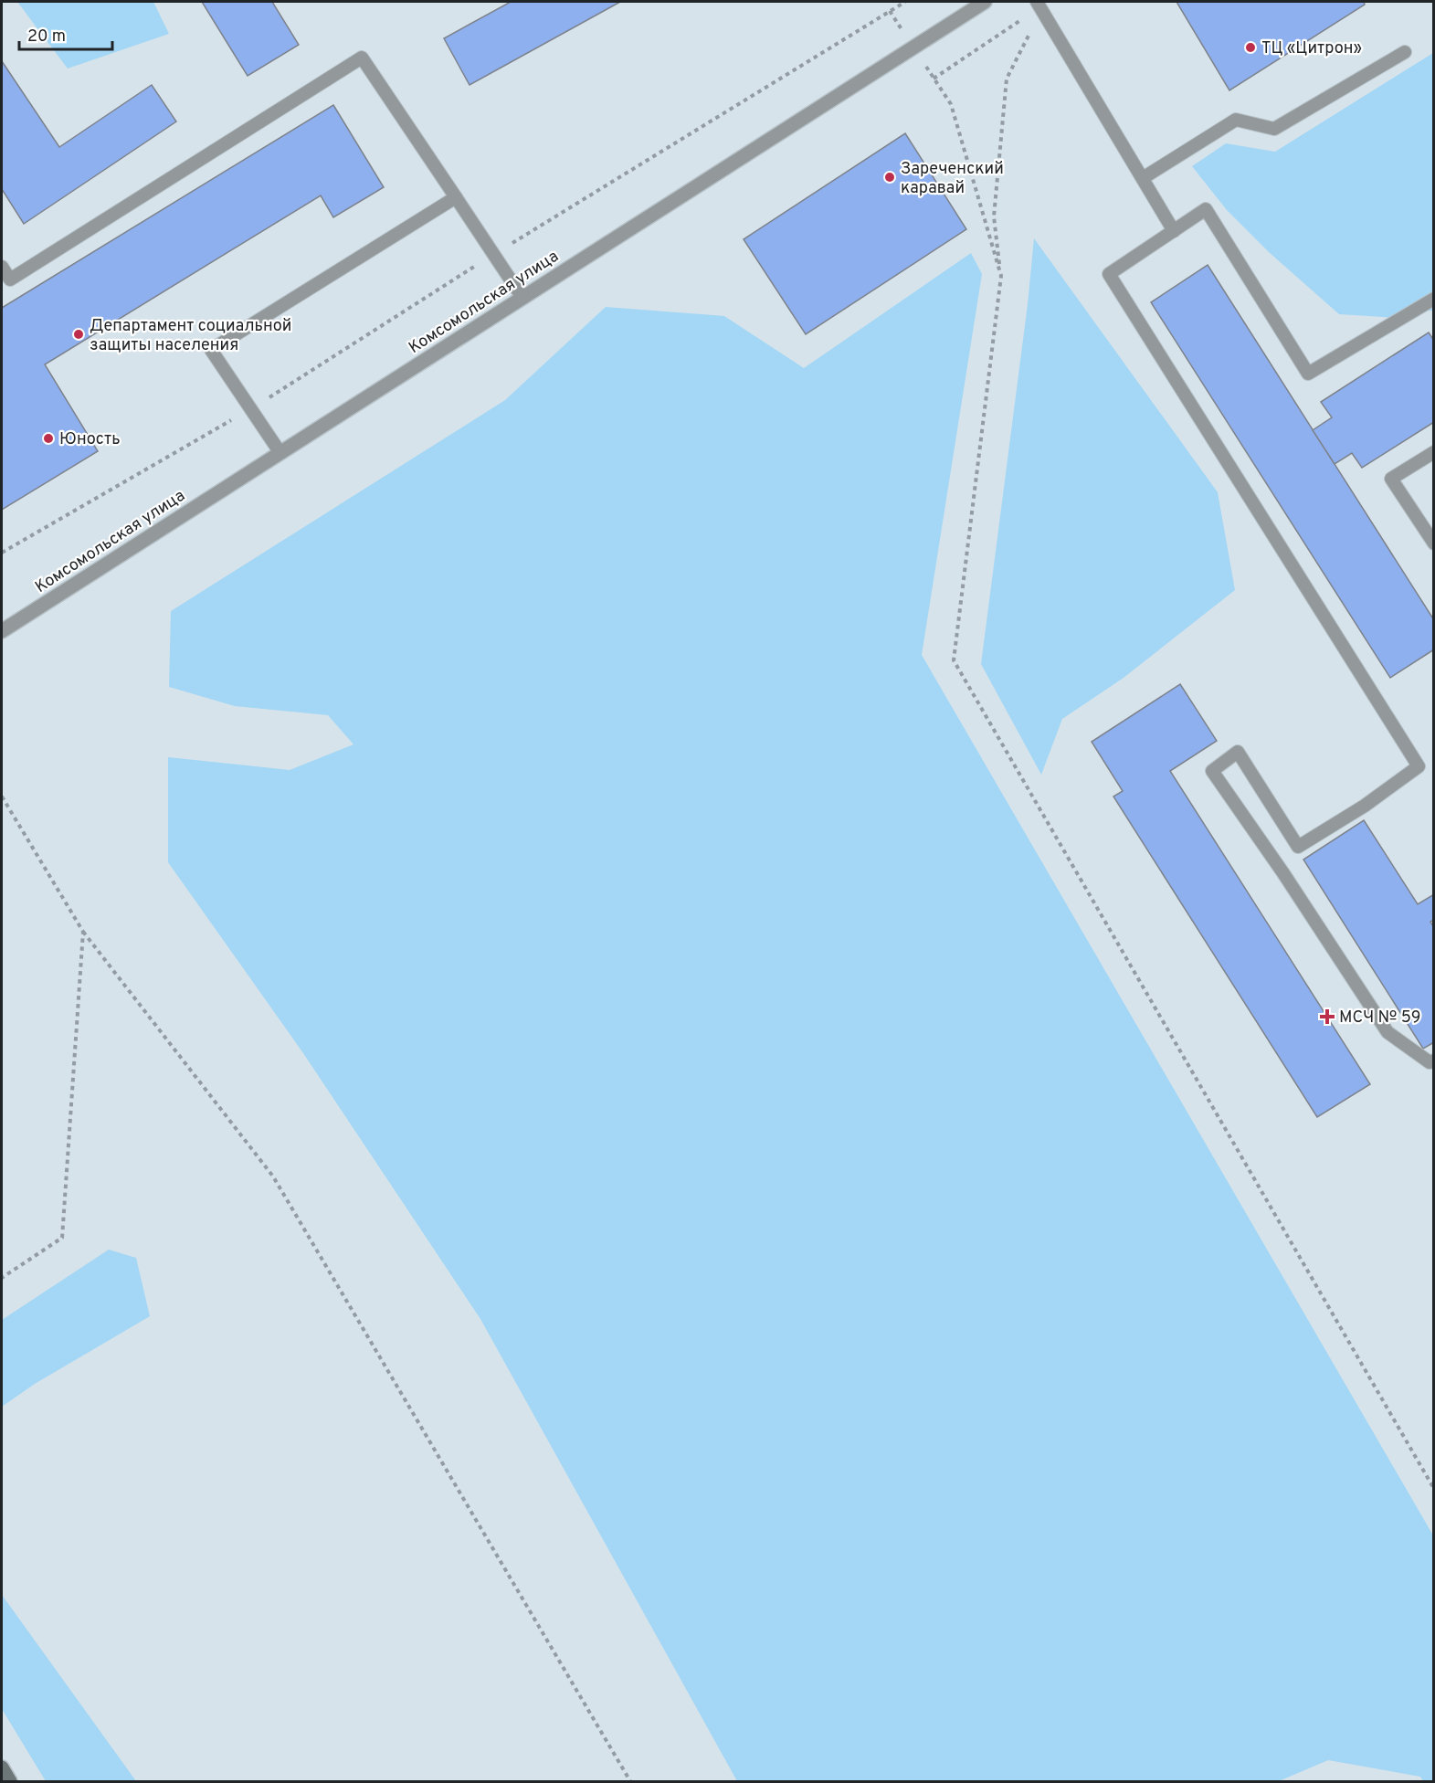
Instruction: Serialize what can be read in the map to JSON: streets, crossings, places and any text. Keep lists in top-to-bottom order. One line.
{"streets":{"street":["Комсомольская улица"]},"places":{"other":["ТЦ «Цитрон»","Зареченский каравай","Департамент социальной защиты населения","Юность"],"health":["МСЧ № 59"]},"scale_bar":"20 m"}
